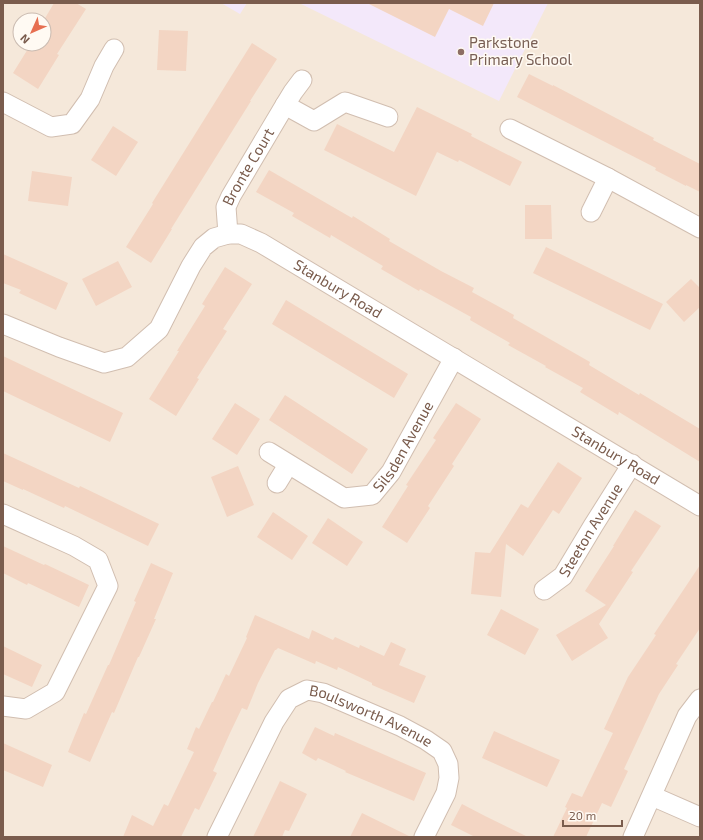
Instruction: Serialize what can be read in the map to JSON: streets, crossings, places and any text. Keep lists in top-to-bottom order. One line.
{"streets":{"street":["Bronte Court","Stanbury Road","Silsden Avenue","Steeton Avenue","Boulsworth Avenue"]},"crossings":[["Bronte Court","Stanbury Road"],["Stanbury Road","Silsden Avenue"],["Stanbury Road","Steeton Avenue"]],"places":["Parkstone Primary School"],"scale_bar":"20 m","north":"bottom left"}
